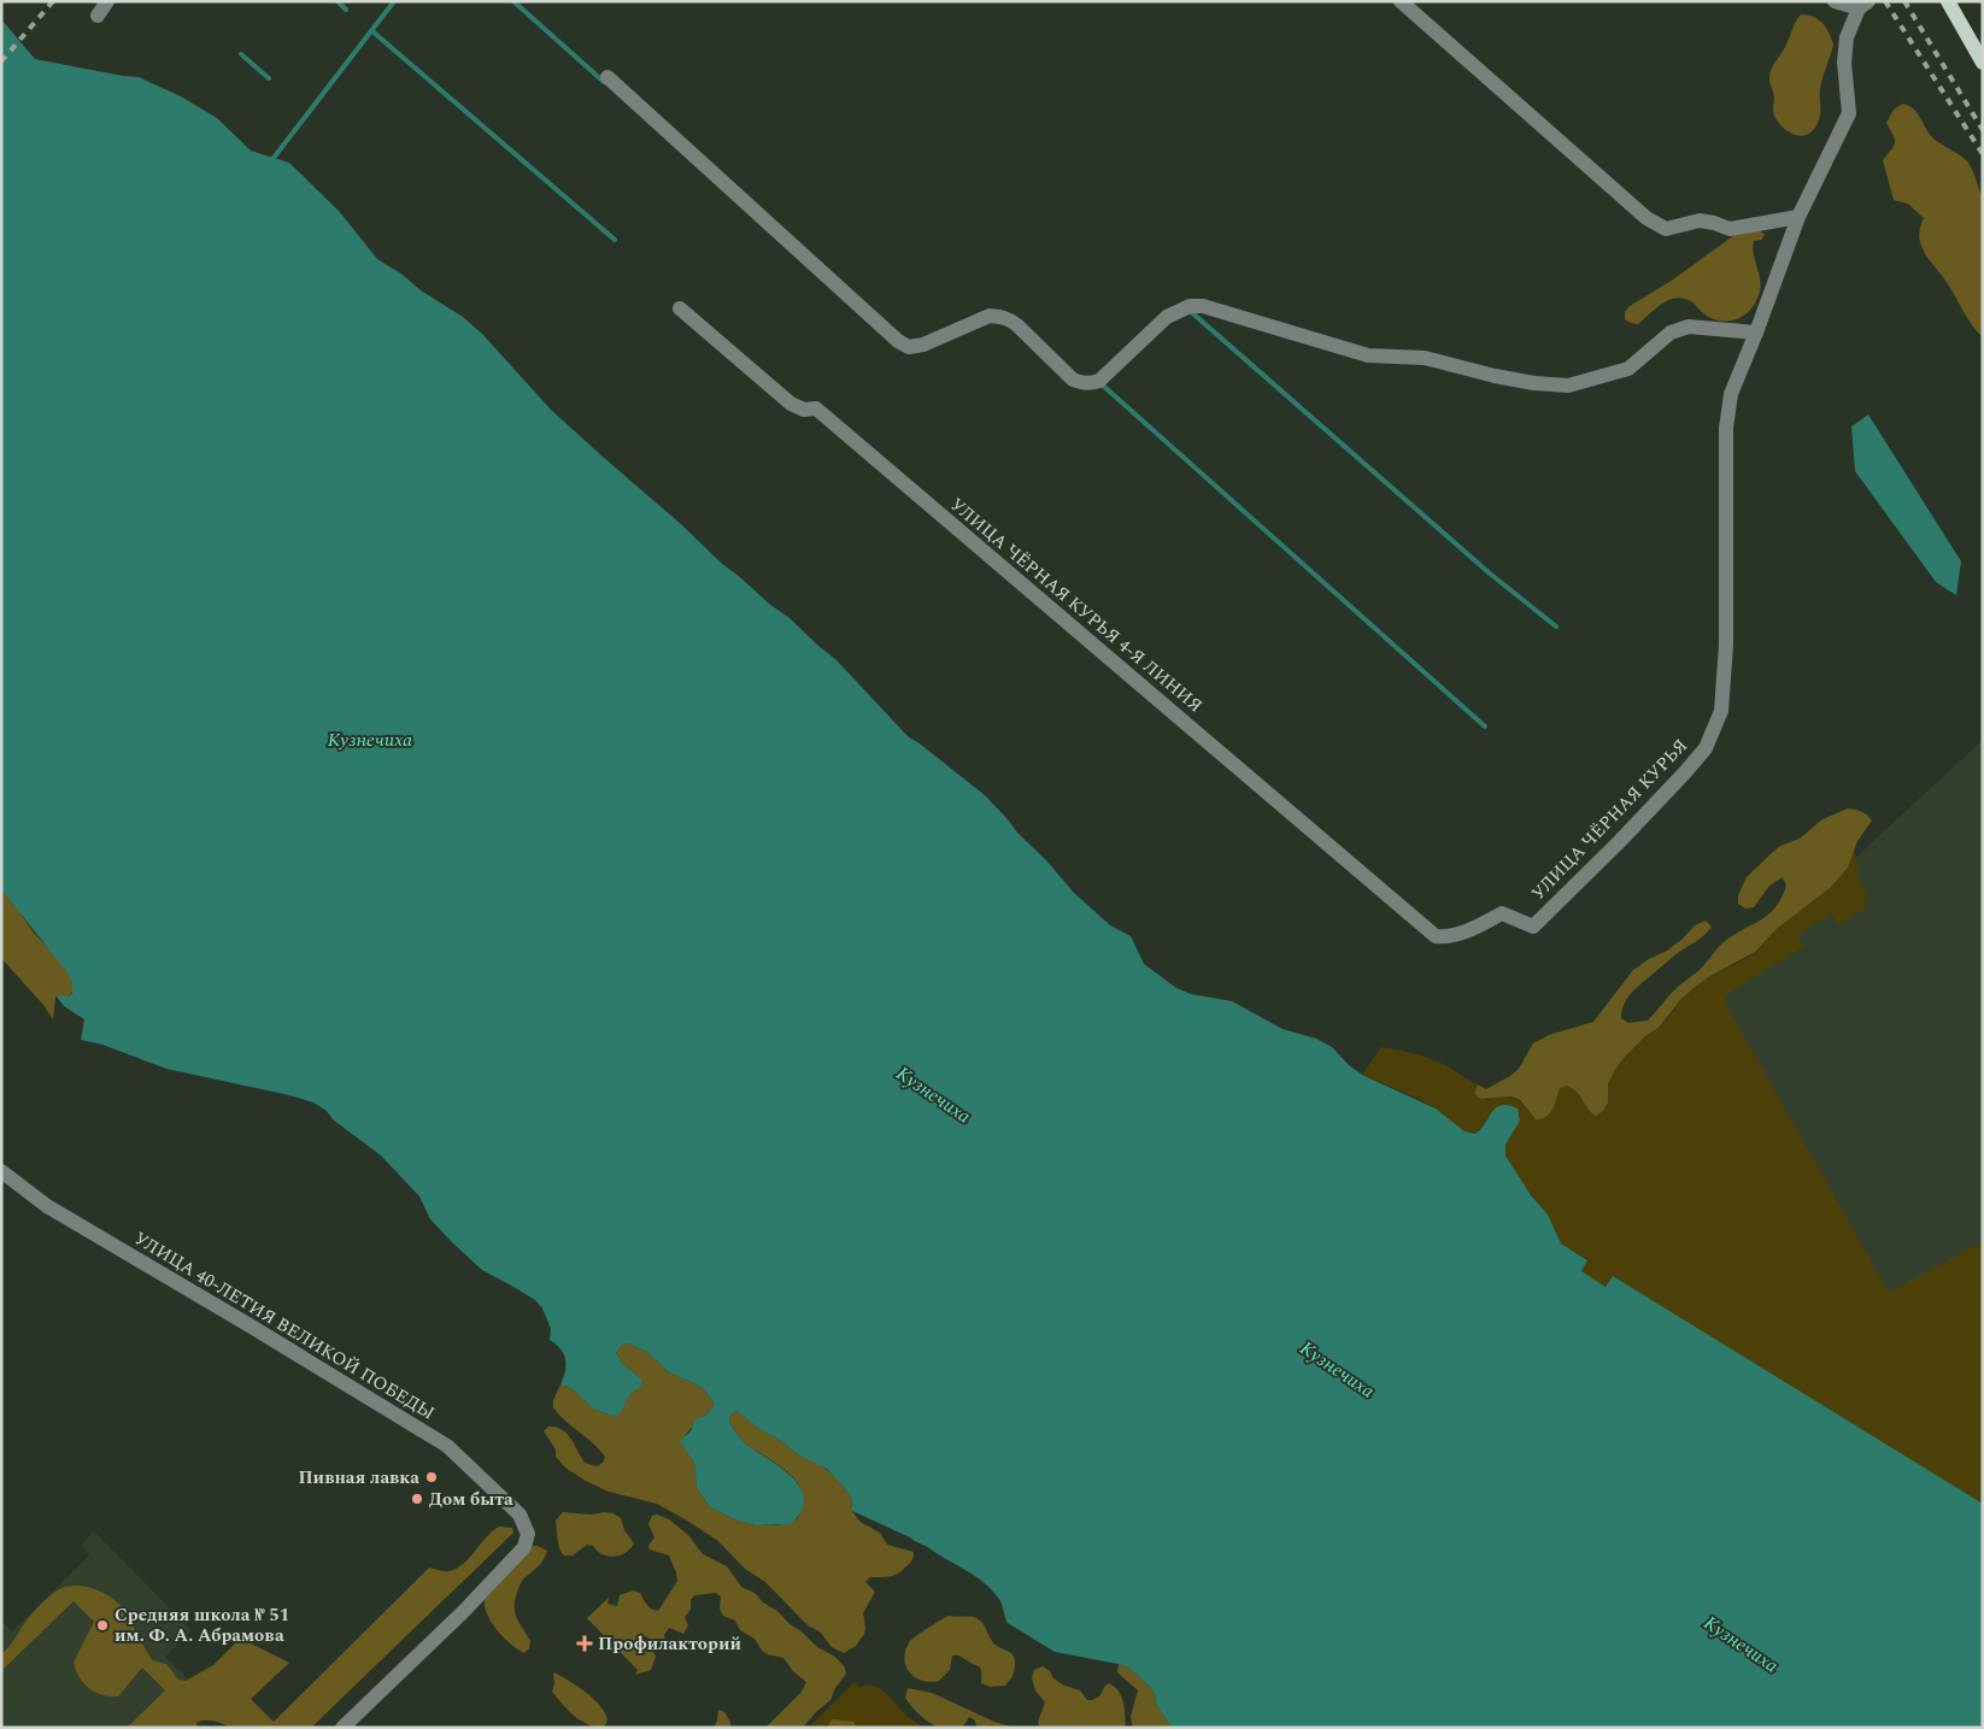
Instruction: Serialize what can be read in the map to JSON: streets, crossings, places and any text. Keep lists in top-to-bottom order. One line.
{"streets":{"street":["УЛИЦА ЧЁРНАЯ КУРЬЯ 4-Я ЛИНИЯ","УЛИЦА ЧЁРНАЯ КУРЬЯ","УЛИЦА 40-ЛЕТИЯ ВЕЛИКОЙ ПОБЕДЫ"]},"crossings":[["УЛИЦА ЧЁРНАЯ КУРЬЯ 4-Я ЛИНИЯ","УЛИЦА ЧЁРНАЯ КУРЬЯ"]],"water":["Кузнечиха"],"places":{"other":["Пивная лавка","Дом быта","Средняя школа № 51 им. Ф. А. Абрамова"],"health":["Профилакторий"]}}
